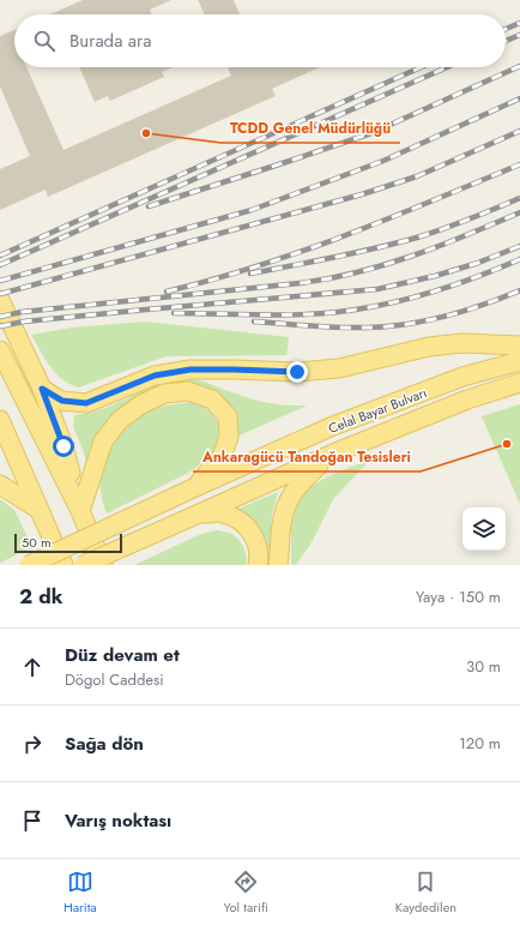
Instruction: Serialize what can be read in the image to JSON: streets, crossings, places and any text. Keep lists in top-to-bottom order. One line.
{"streets":{"main road":["Celal Bayar Bulvarı"]},"places":["TCDD Genel Müdürlüğü","Ankaragücü Tandoğan Tesisleri"],"scale_bar":"50 m","page":{"search":"Burada ara","scale":"50 m","heading":["2 dk","Yaya · 150 m"],"list":[["Düz devam et","Dögol Caddesi","30 m"],["Sağa dön","120 m"],"Varış noktası"],"nav":["Harita","Yol tarifi","Kaydedilen"]}}
